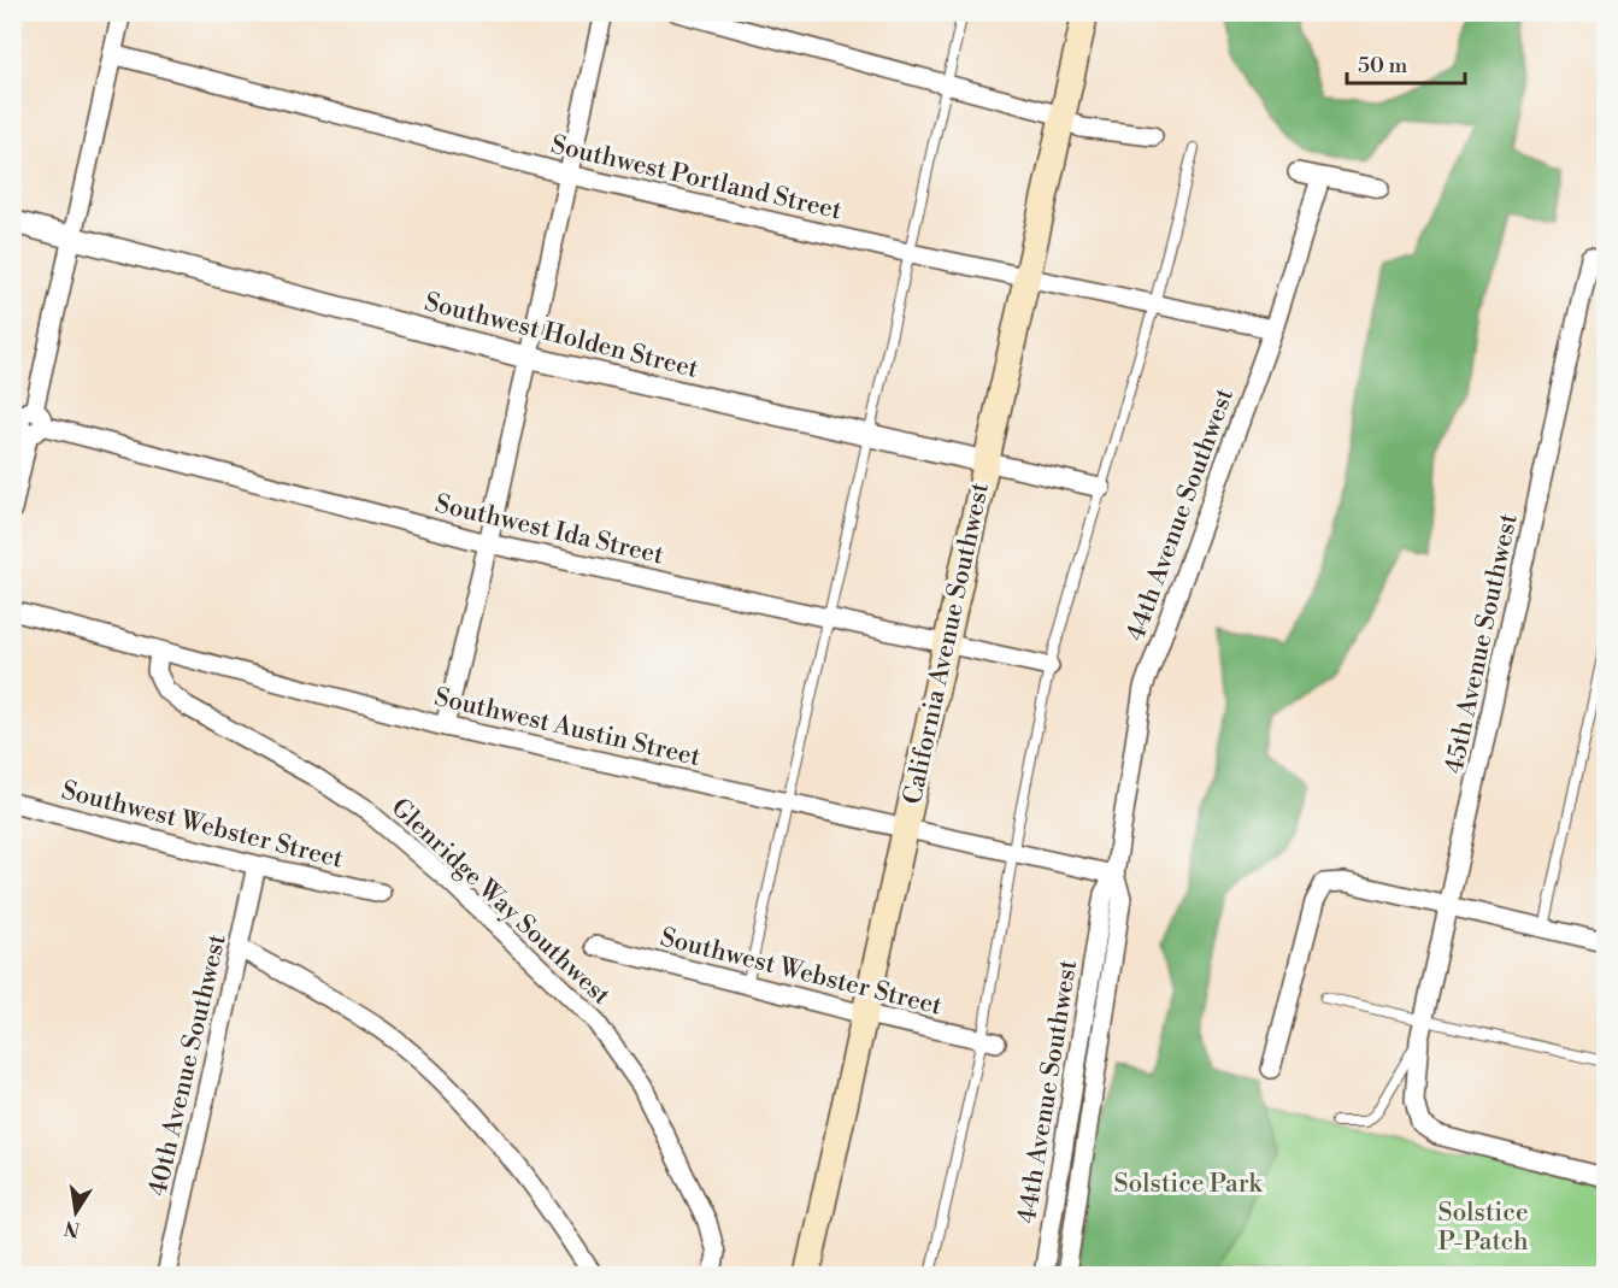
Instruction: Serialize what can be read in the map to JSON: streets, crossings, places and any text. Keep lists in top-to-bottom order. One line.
{"streets":{"main road":["California Avenue Southwest"],"street":["Southwest Portland Street","Southwest Holden Street","44th Avenue Southwest","Southwest Ida Street","45th Avenue Southwest","Southwest Austin Street","Southwest Webster Street","Glenridge Way Southwest","40th Avenue Southwest"]},"crossings":[["Southwest Portland Street","44th Avenue Southwest"],["Southwest Portland Street","California Avenue Southwest"],["Southwest Holden Street","California Avenue Southwest"],["44th Avenue Southwest","Southwest Austin Street"],["Southwest Ida Street","California Avenue Southwest"],["California Avenue Southwest","Southwest Austin Street"],["California Avenue Southwest","Southwest Webster Street"],["Southwest Austin Street","Glenridge Way Southwest"],["Southwest Webster Street","40th Avenue Southwest"]],"parks":["Solstice Park","Solstice P-Patch"],"scale_bar":"50 m","north":"bottom"}
